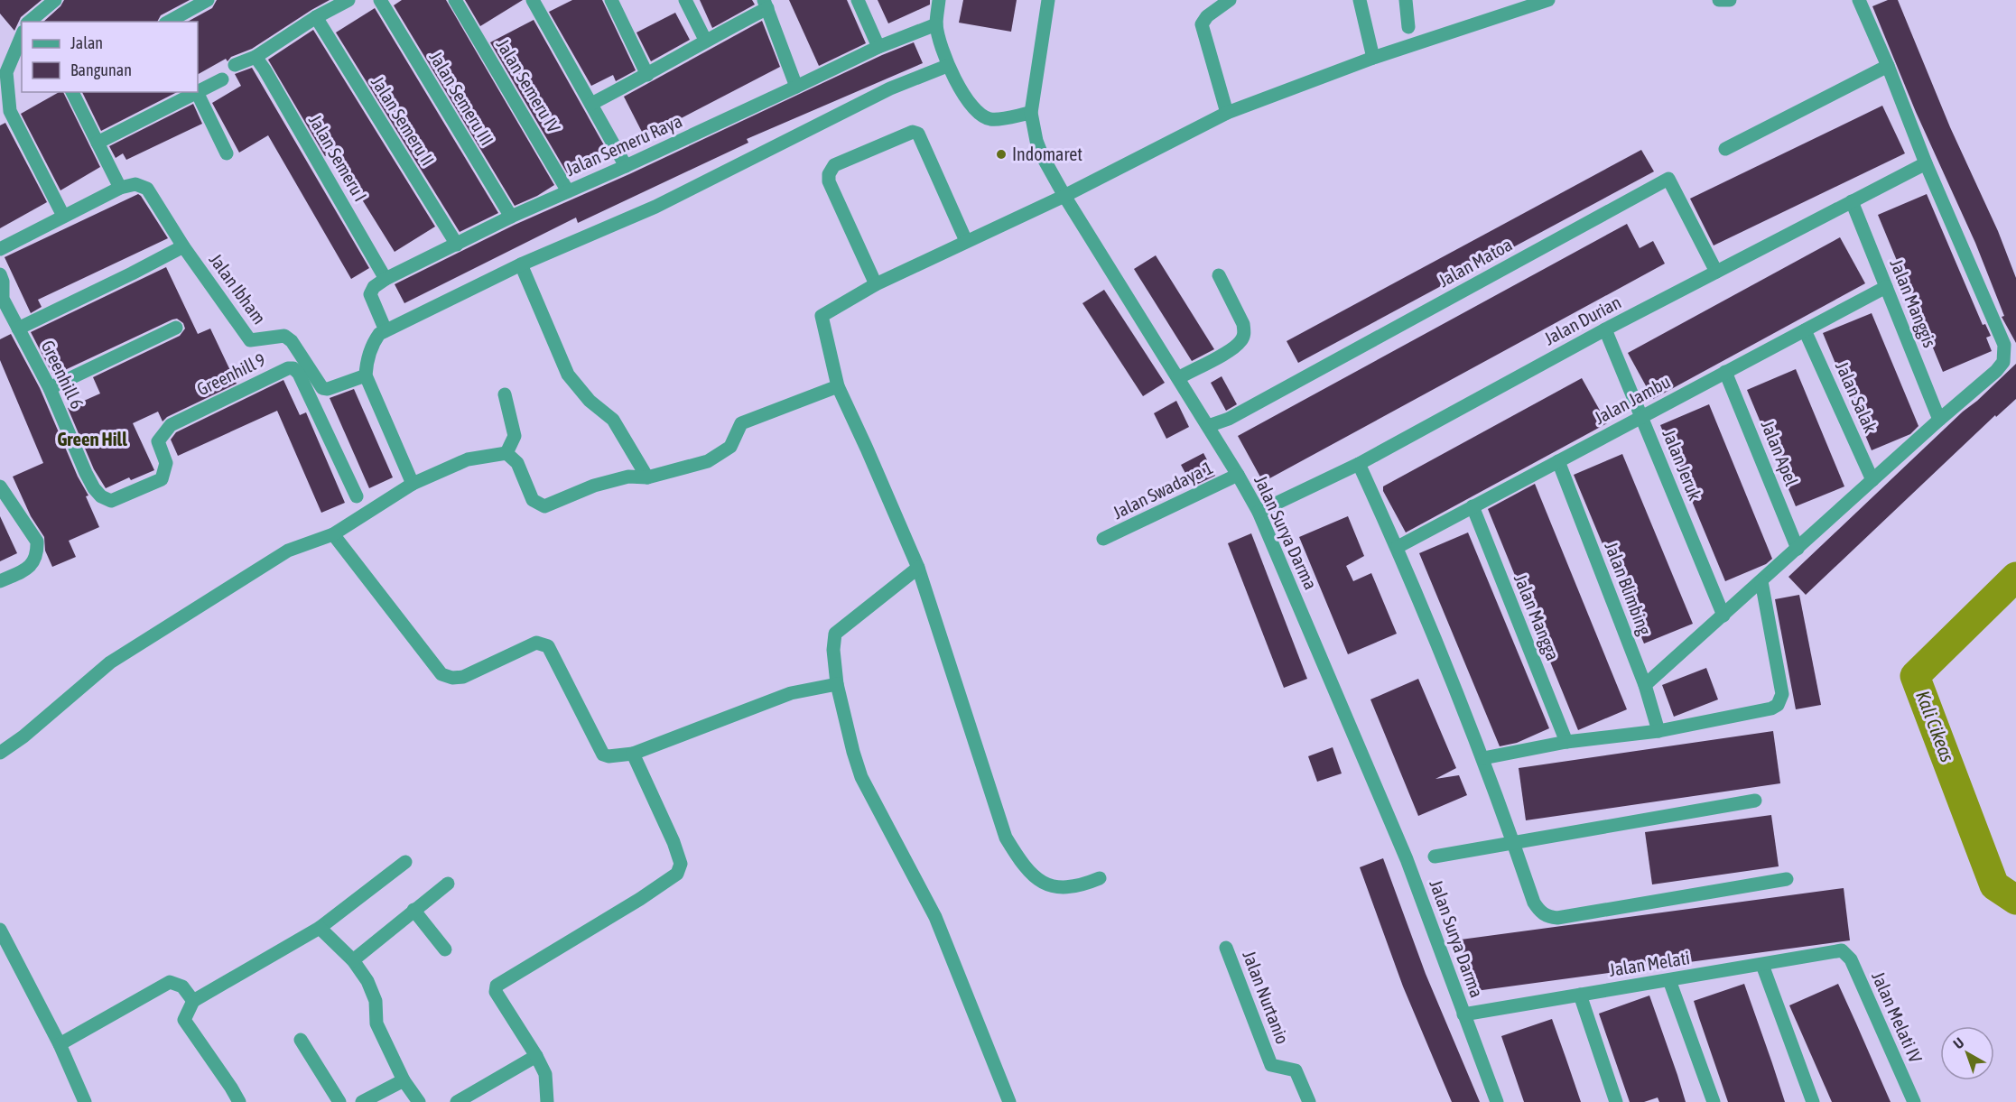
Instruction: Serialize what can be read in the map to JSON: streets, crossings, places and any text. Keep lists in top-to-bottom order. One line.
{"streets":{"street":["Jalan Semeru IV","Jalan Semeru III","Jalan Semeru II","Jalan Semeru Raya","Jalan Semeru I","Jalan Matoa","Jalan Ibham","Jalan Manggis","Jalan Durian","Greenhill 6","Greenhill 9","Jalan Salak","Jalan Jambu","Jalan Apel","Jalan Jeruk","Jalan Swadaya 1","Jalan Surya Darma","Jalan Blimbing","Jalan Mangga","Jalan Melati","Jalan Nurtanio","Jalan Melati IV"]},"crossings":[["Jalan Semeru IV","Jalan Semeru Raya"],["Jalan Semeru III","Jalan Semeru Raya"],["Jalan Semeru II","Jalan Semeru Raya"],["Jalan Semeru Raya","Jalan Semeru I"],["Jalan Matoa","Jalan Durian"],["Jalan Matoa","Jalan Surya Darma"],["Jalan Manggis","Jalan Durian"],["Jalan Manggis","Jalan Jambu"],["Jalan Durian","Jalan Jeruk"],["Jalan Durian","Jalan Surya Darma"],["Greenhill 6","Greenhill 9"],["Jalan Salak","Jalan Jambu"],["Jalan Jambu","Jalan Apel"],["Jalan Jambu","Jalan Jeruk"],["Jalan Jambu","Jalan Blimbing"],["Jalan Jambu","Jalan Mangga"],["Jalan Swadaya 1","Jalan Surya Darma"],["Jalan Surya Darma","Jalan Melati"],["Jalan Melati","Jalan Melati IV"]],"districts":["Green Hill"],"water":["Kali Cikeas"],"places":["Indomaret"],"legend":["Jalan","Bangunan"],"north":"top left"}
